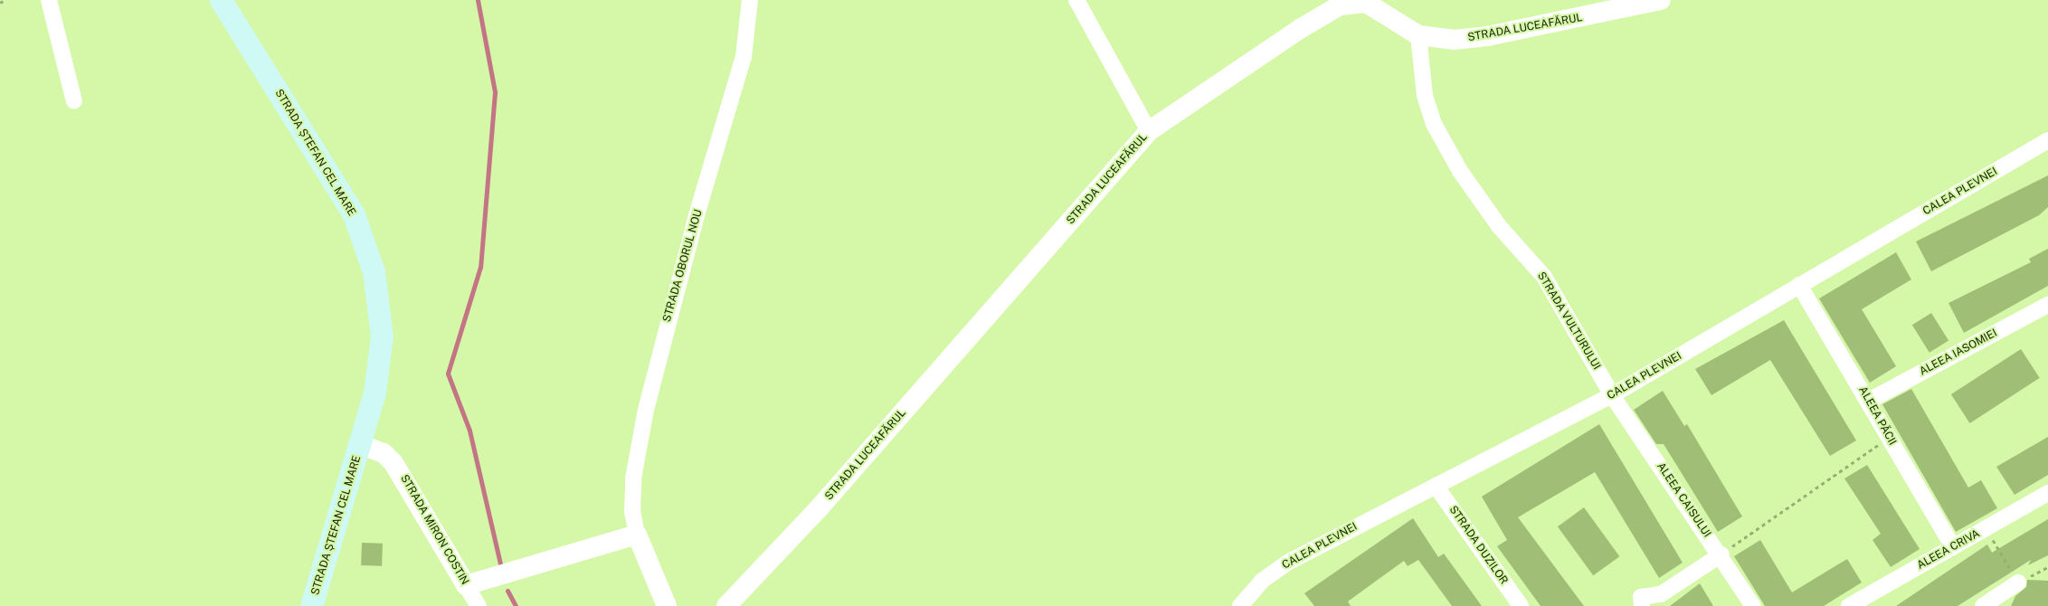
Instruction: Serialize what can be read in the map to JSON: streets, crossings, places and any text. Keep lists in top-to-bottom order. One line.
{"streets":{"main road":["STRADA ȘTEFAN CEL MARE"],"street":["STRADA LUCEAFĂRUL","CALEA PLEVNEI","STRADA OBORUL NOU","STRADA VULTURULUI","ALEEA IASOMIEI","ALEEA PĂCII","ALEEA CAISULUI","STRADA MIRON COSTIN","STRADA DUZILOR","ALEEA CRIVA"]},"crossings":[["STRADA LUCEAFĂRUL","STRADA VULTURULUI"],["STRADA ȘTEFAN CEL MARE","STRADA MIRON COSTIN"],["CALEA PLEVNEI","STRADA VULTURULUI"],["CALEA PLEVNEI","ALEEA PĂCII"],["CALEA PLEVNEI","ALEEA CAISULUI"],["CALEA PLEVNEI","STRADA DUZILOR"],["STRADA VULTURULUI","ALEEA CAISULUI"],["ALEEA IASOMIEI","ALEEA PĂCII"],["ALEEA PĂCII","ALEEA CRIVA"]]}
